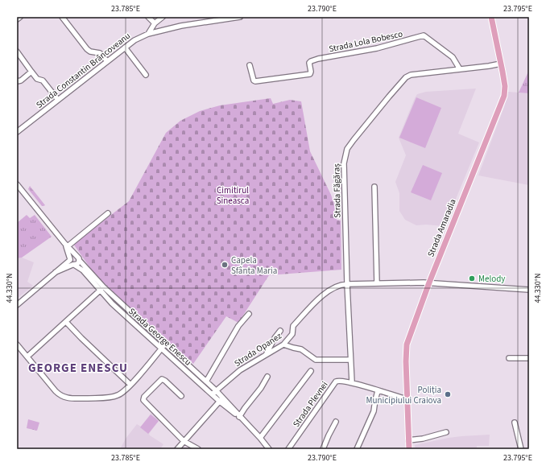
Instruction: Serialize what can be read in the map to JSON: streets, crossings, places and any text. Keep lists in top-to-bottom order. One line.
{"streets":{"main road":["Strada Amaradia"],"street":["Strada Lola Bobesco","Strada Constantin Brâncoveanu","Strada Făgăraș","Strada George Enescu","Strada Opanez","Strada Plevnei"]},"crossings":[["Strada Lola Bobesco","Strada Făgăraș"],["Strada Făgăraș","Strada Amaradia"],["Strada Făgăraș","Strada Opanez"],["Strada Făgăraș","Strada Plevnei"],["Strada Amaradia","Strada Opanez"],["Strada Amaradia","Strada Plevnei"],["Strada George Enescu","Strada Opanez"]],"districts":["GEORGE ENESCU"],"parks":["Cimitirul Sineasca"],"places":["Capela Sfânta Maria","Melody","Poliția Municipiului Craiova"],"coordinates":["23.785°E","23.790°E","23.795°E","44.330°N"]}
